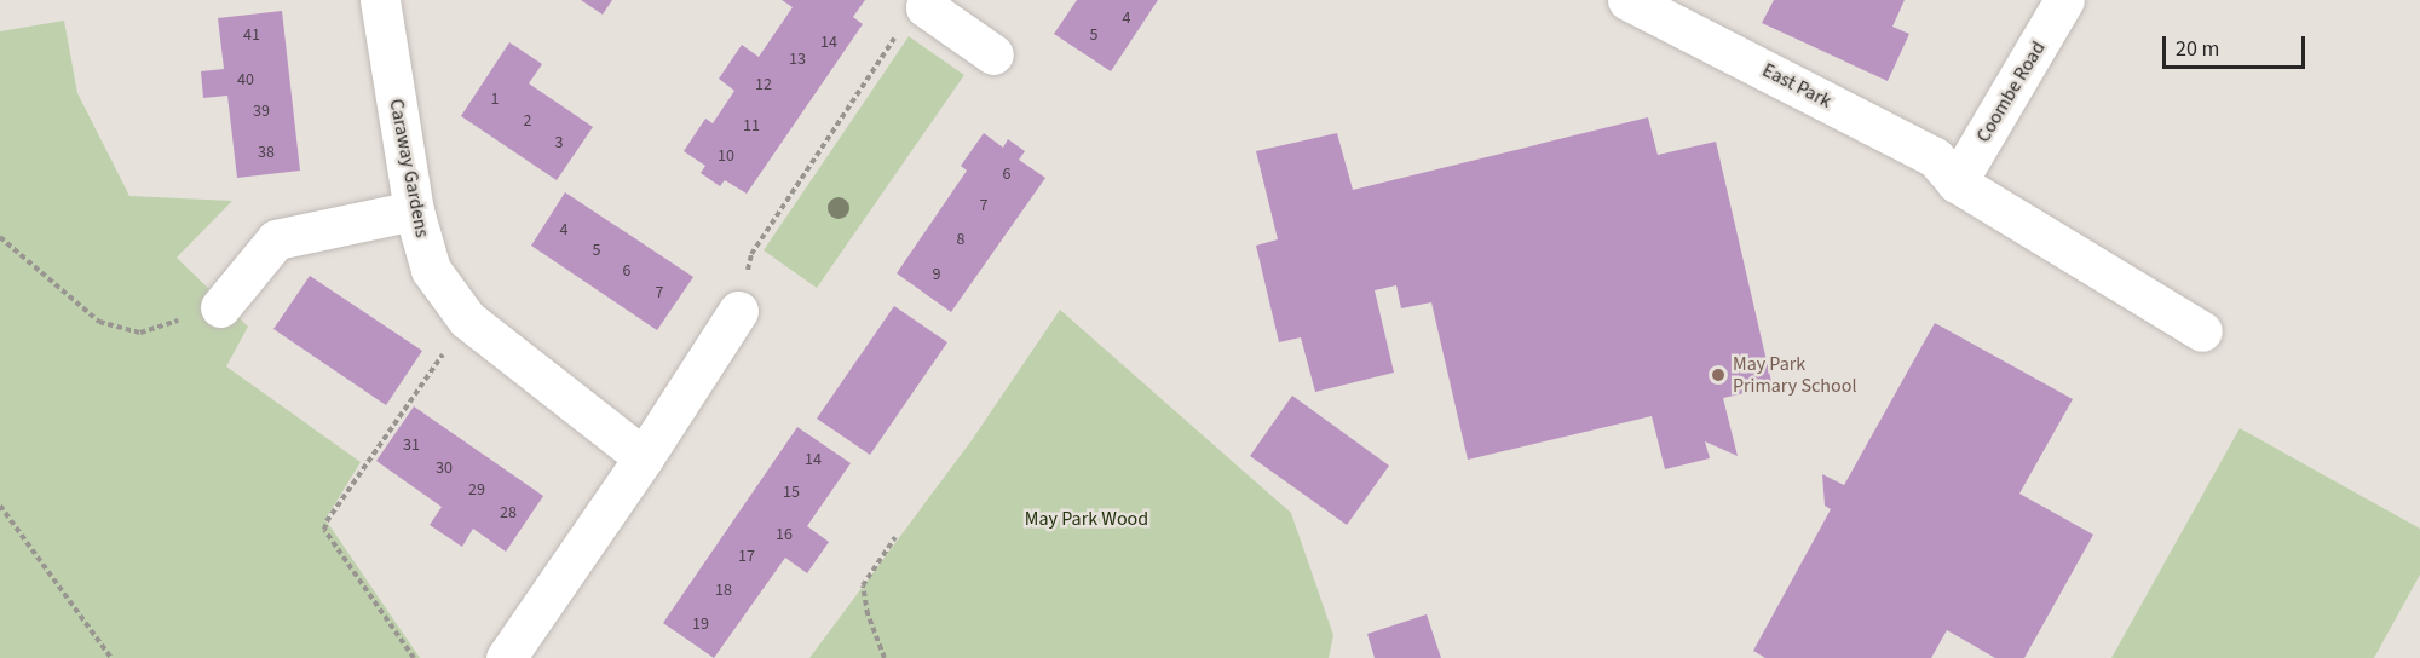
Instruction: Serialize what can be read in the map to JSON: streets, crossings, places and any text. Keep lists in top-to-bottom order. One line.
{"streets":{"street":["East Park","Coombe Road","Caraway Gardens"]},"crossings":[["East Park","Coombe Road"]],"parks":["May Park Wood"],"places":["May Park Primary School"],"house_numbers":["4","41","5","14","13","40","12","1","39","2","11","3","38","10","6","7","4","8","5","6","9","7","31","14","30","29","15","28","16","17","18","19"],"scale_bar":"20 m"}
